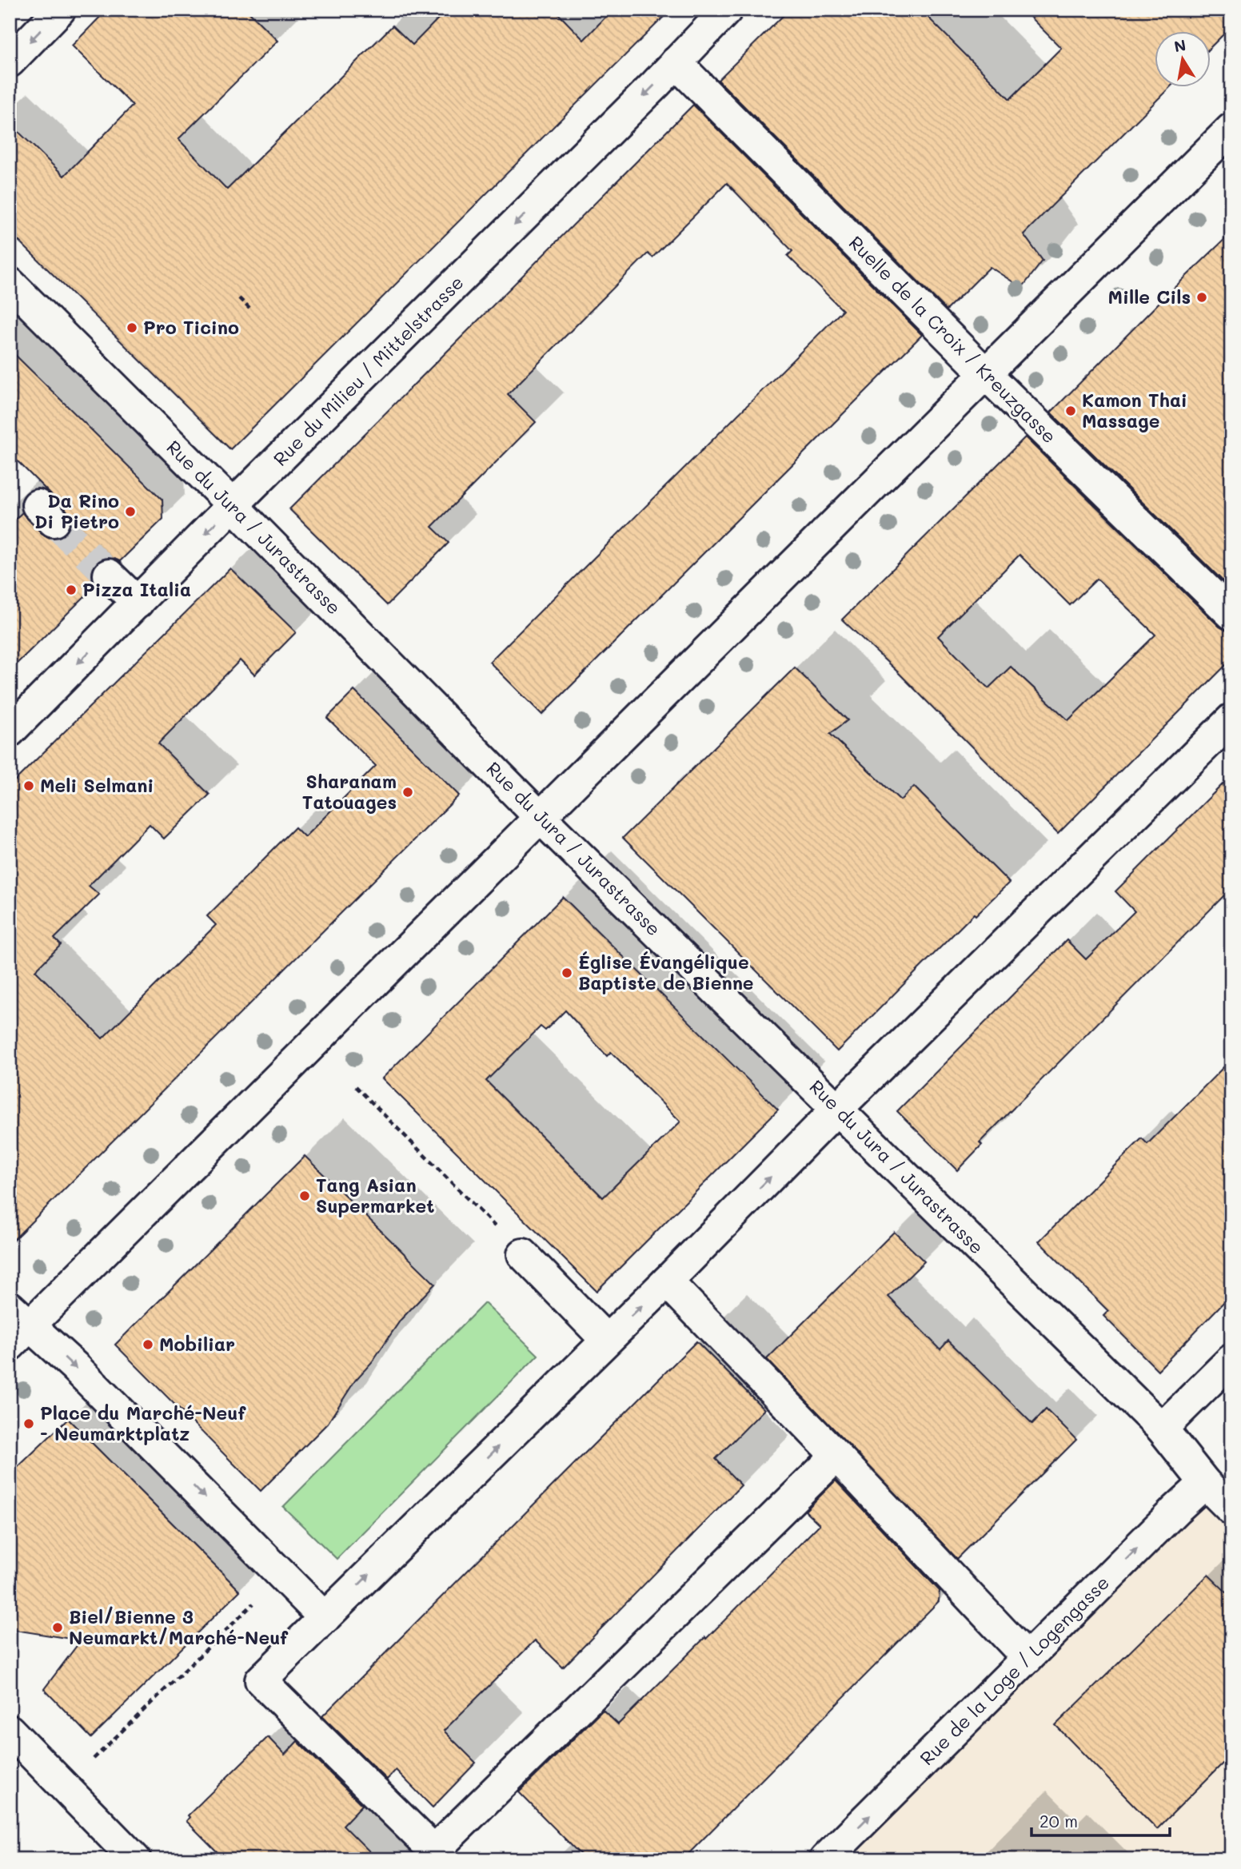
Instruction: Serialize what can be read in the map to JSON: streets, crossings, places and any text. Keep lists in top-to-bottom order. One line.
{"streets":{"street":["Ruelle de la Croix / Kreuzgasse","Rue du Milieu / Mittelstrasse","Rue du Jura / Jurastrasse","Rue de la Loge / Logengasse"]},"crossings":[["Ruelle de la Croix / Kreuzgasse","Rue du Milieu / Mittelstrasse"],["Rue du Milieu / Mittelstrasse","Rue du Jura / Jurastrasse"],["Rue du Jura / Jurastrasse","Rue de la Loge / Logengasse"]],"one_way":["Rue du Milieu / Mittelstrasse","Rue de la Loge / Logengasse"],"places":["Mille Cils","Pro Ticino","Kamon Thai Massage","Da Rino Di Pietro","Pizza Italia","Meli Selmani","Sharanam Tatouages","Église Évangélique Baptiste de Bienne","Tang Asian Supermarket","Mobiliar","Place du Marché-Neuf - Neumarktplatz","Biel/Bienne 3 Neumarkt/Marché-Neuf"],"scale_bar":"20 m","north":"top"}
